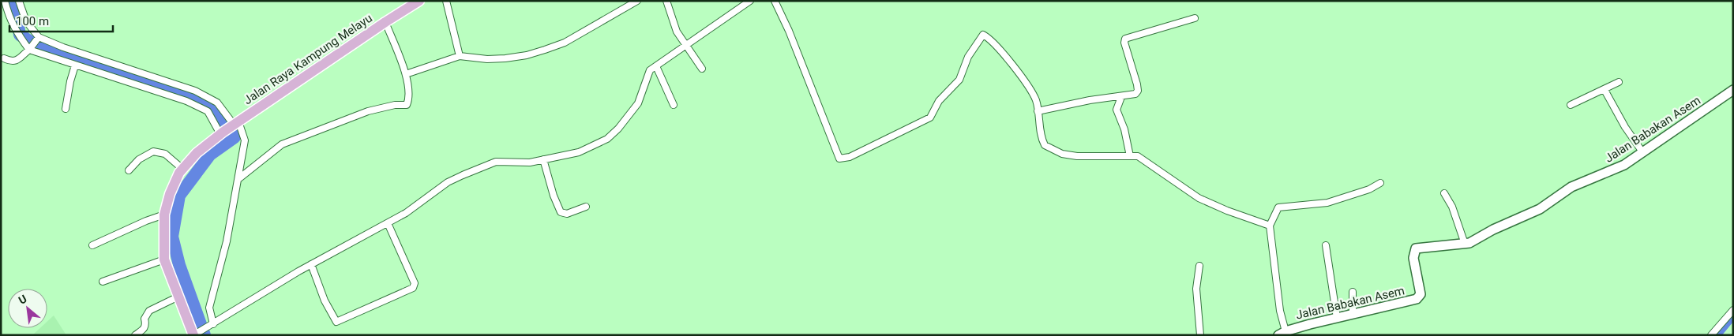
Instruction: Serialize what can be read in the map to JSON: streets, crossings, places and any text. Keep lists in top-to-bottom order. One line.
{"streets":{"main road":["Jalan Raya Kampung Melayu"],"street":["Jalan Babakan Asem"]},"scale_bar":"100 m","north":"top left"}
